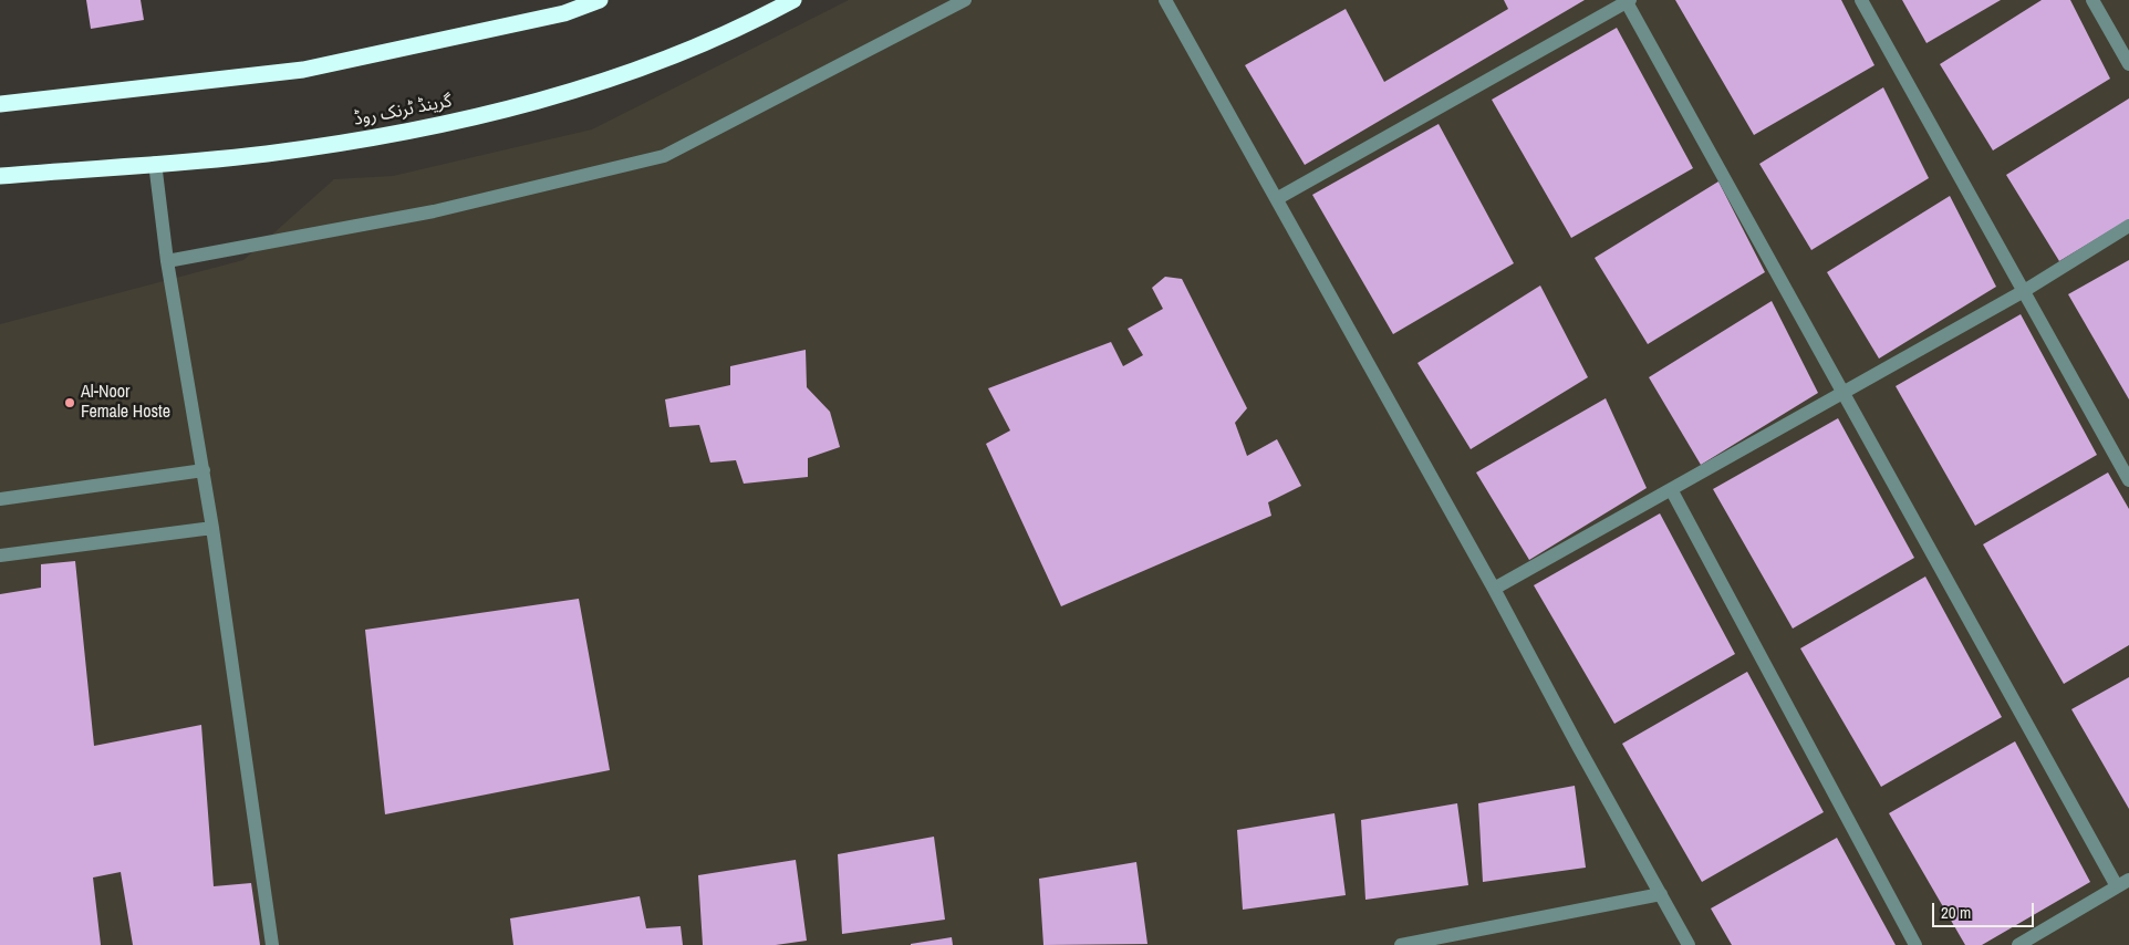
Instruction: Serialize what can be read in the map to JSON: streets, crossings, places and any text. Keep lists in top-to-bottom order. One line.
{"streets":{"highway":["گرینڈ ٹرنک روڈ"]},"places":["Al-Noor Female Hoste"],"scale_bar":"20 m"}
